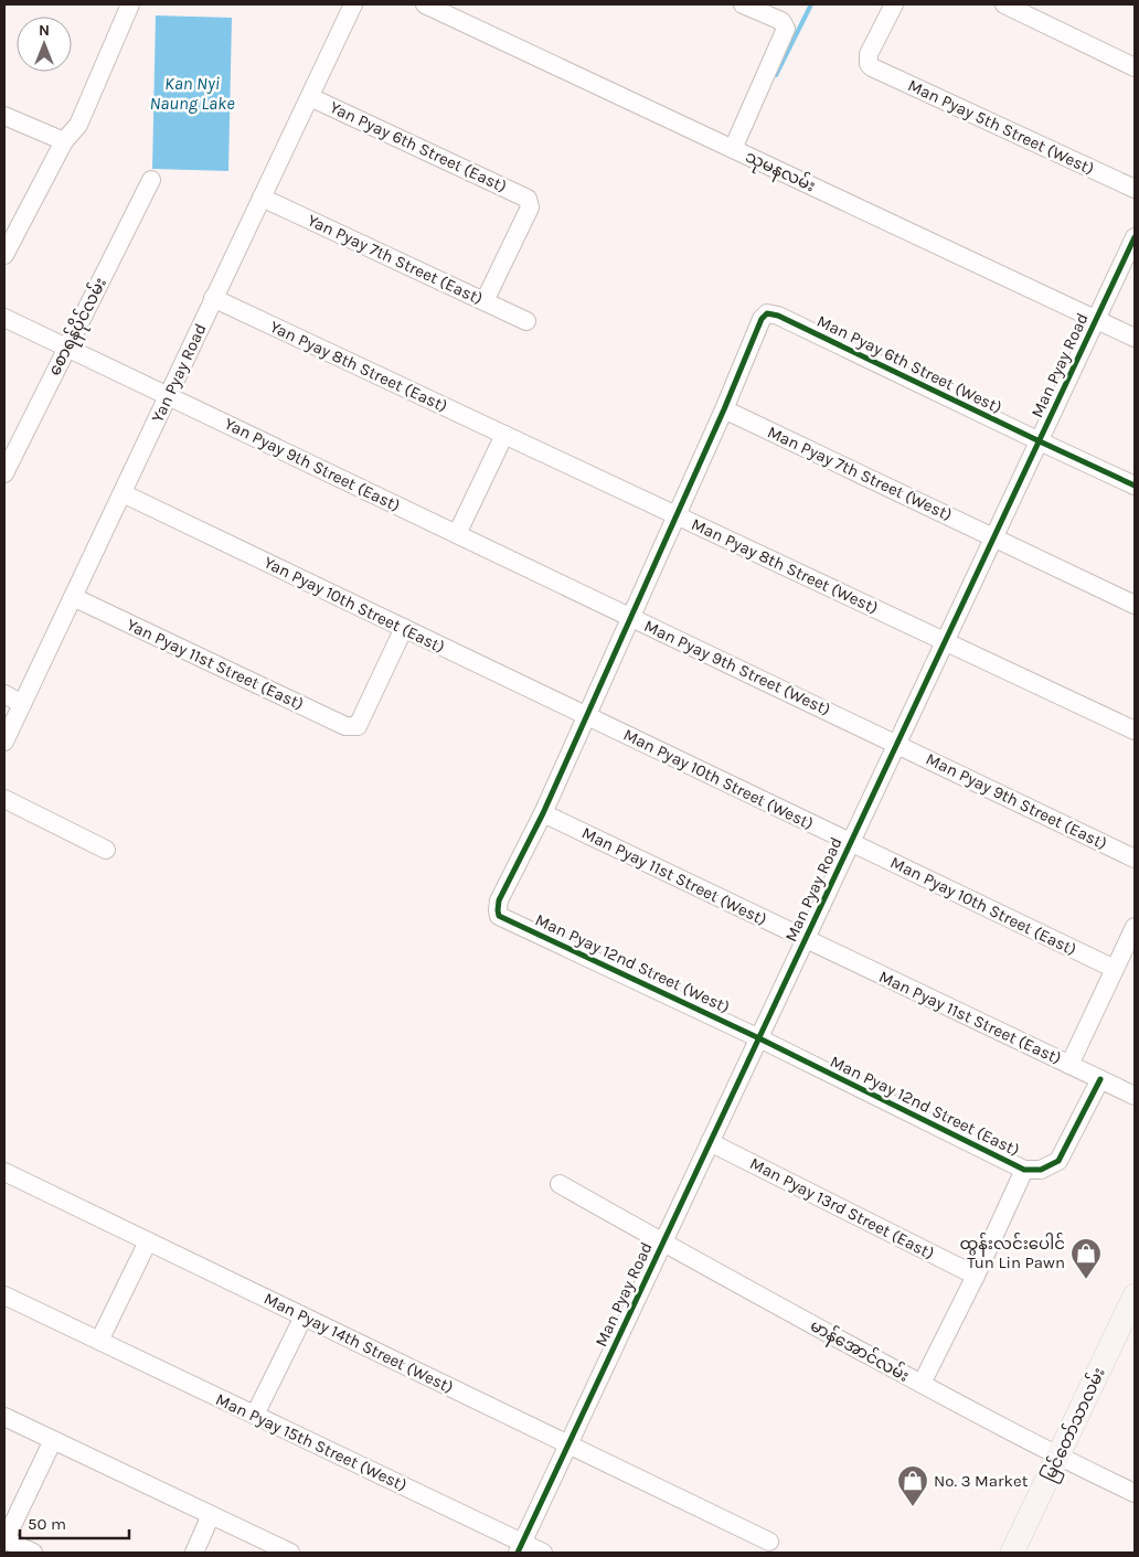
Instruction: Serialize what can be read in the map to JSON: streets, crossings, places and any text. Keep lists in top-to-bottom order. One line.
{"streets":{"main road":["မြင်တော်သာလမ်း"],"street":["Man Pyay 5th Street (West)","Yan Pyay 6th Street (East)","သုမနလမ်း","Yan Pyay 7th Street (East)","စောရန်ပိုင်လမ်း","Man Pyay 6th Street (West)","Man Pyay Road","Yan Pyay 8th Street (East)","Yan Pyay Road","Yan Pyay 9th Street (East)","Man Pyay 7th Street (West)","Man Pyay 8th Street (West)","Yan Pyay 10th Street (East)","Yan Pyay 11st Street (East)","Man Pyay 9th Street (West)","Man Pyay 10th Street (West)","Man Pyay 9th Street (East)","Man Pyay 11st Street (West)","Man Pyay 10th Street (East)","Man Pyay 12nd Street (West)","Man Pyay 11st Street (East)","Man Pyay 12nd Street (East)","Man Pyay 13rd Street (East)","Man Pyay 14th Street (West)","မာန်အောင်လမ်း","Man Pyay 15th Street (West)"]},"crossings":[["Yan Pyay 6th Street (East)","Yan Pyay 7th Street (East)"],["Yan Pyay 6th Street (East)","Yan Pyay Road"],["သုမနလမ်း","Man Pyay Road"],["Yan Pyay 7th Street (East)","Yan Pyay Road"],["စောရန်ပိုင်လမ်း","Yan Pyay 9th Street (East)"],["Man Pyay 6th Street (West)","Man Pyay Road"],["Man Pyay 6th Street (West)","Man Pyay 7th Street (West)"],["Man Pyay Road","Man Pyay 7th Street (West)"],["Man Pyay Road","Man Pyay 8th Street (West)"],["Man Pyay Road","Man Pyay 9th Street (West)"],["Man Pyay Road","Man Pyay 10th Street (West)"],["Man Pyay Road","Man Pyay 9th Street (East)"],["Man Pyay Road","Man Pyay 11st Street (West)"],["Man Pyay Road","Man Pyay 10th Street (East)"],["Man Pyay Road","Man Pyay 12nd Street (West)"],["Man Pyay Road","Man Pyay 11st Street (East)"],["Man Pyay Road","Man Pyay 12nd Street (East)"],["Man Pyay Road","Man Pyay 13rd Street (East)"],["Man Pyay Road","Man Pyay 14th Street (West)"],["Man Pyay Road","မာန်အောင်လမ်း"],["Man Pyay Road","Man Pyay 15th Street (West)"],["Yan Pyay 8th Street (East)","Yan Pyay Road"],["Yan Pyay 8th Street (East)","Man Pyay 8th Street (West)"],["Yan Pyay Road","Yan Pyay 9th Street (East)"],["Yan Pyay Road","Yan Pyay 10th Street (East)"],["Yan Pyay Road","Yan Pyay 11st Street (East)"],["Yan Pyay 9th Street (East)","Man Pyay 9th Street (West)"],["Yan Pyay 10th Street (East)","Yan Pyay 11st Street (East)"],["Yan Pyay 10th Street (East)","Man Pyay 10th Street (West)"],["Man Pyay 9th Street (West)","Man Pyay 9th Street (East)"],["Man Pyay 10th Street (West)","Man Pyay 10th Street (East)"],["Man Pyay 11st Street (West)","Man Pyay 12nd Street (West)"],["Man Pyay 11st Street (West)","Man Pyay 11st Street (East)"],["Man Pyay 12nd Street (West)","Man Pyay 12nd Street (East)"],["Man Pyay 11st Street (East)","Man Pyay 12nd Street (East)"],["မာန်အောင်လမ်း","မြင်တော်သာလမ်း"]],"water":["Kan Nyi Naung Lake"],"places":{"shop":["ထွန်းလင်းပေါင် Tun Lin Pawn","No. 3 Market"]},"scale_bar":"50 m","north":"top"}
